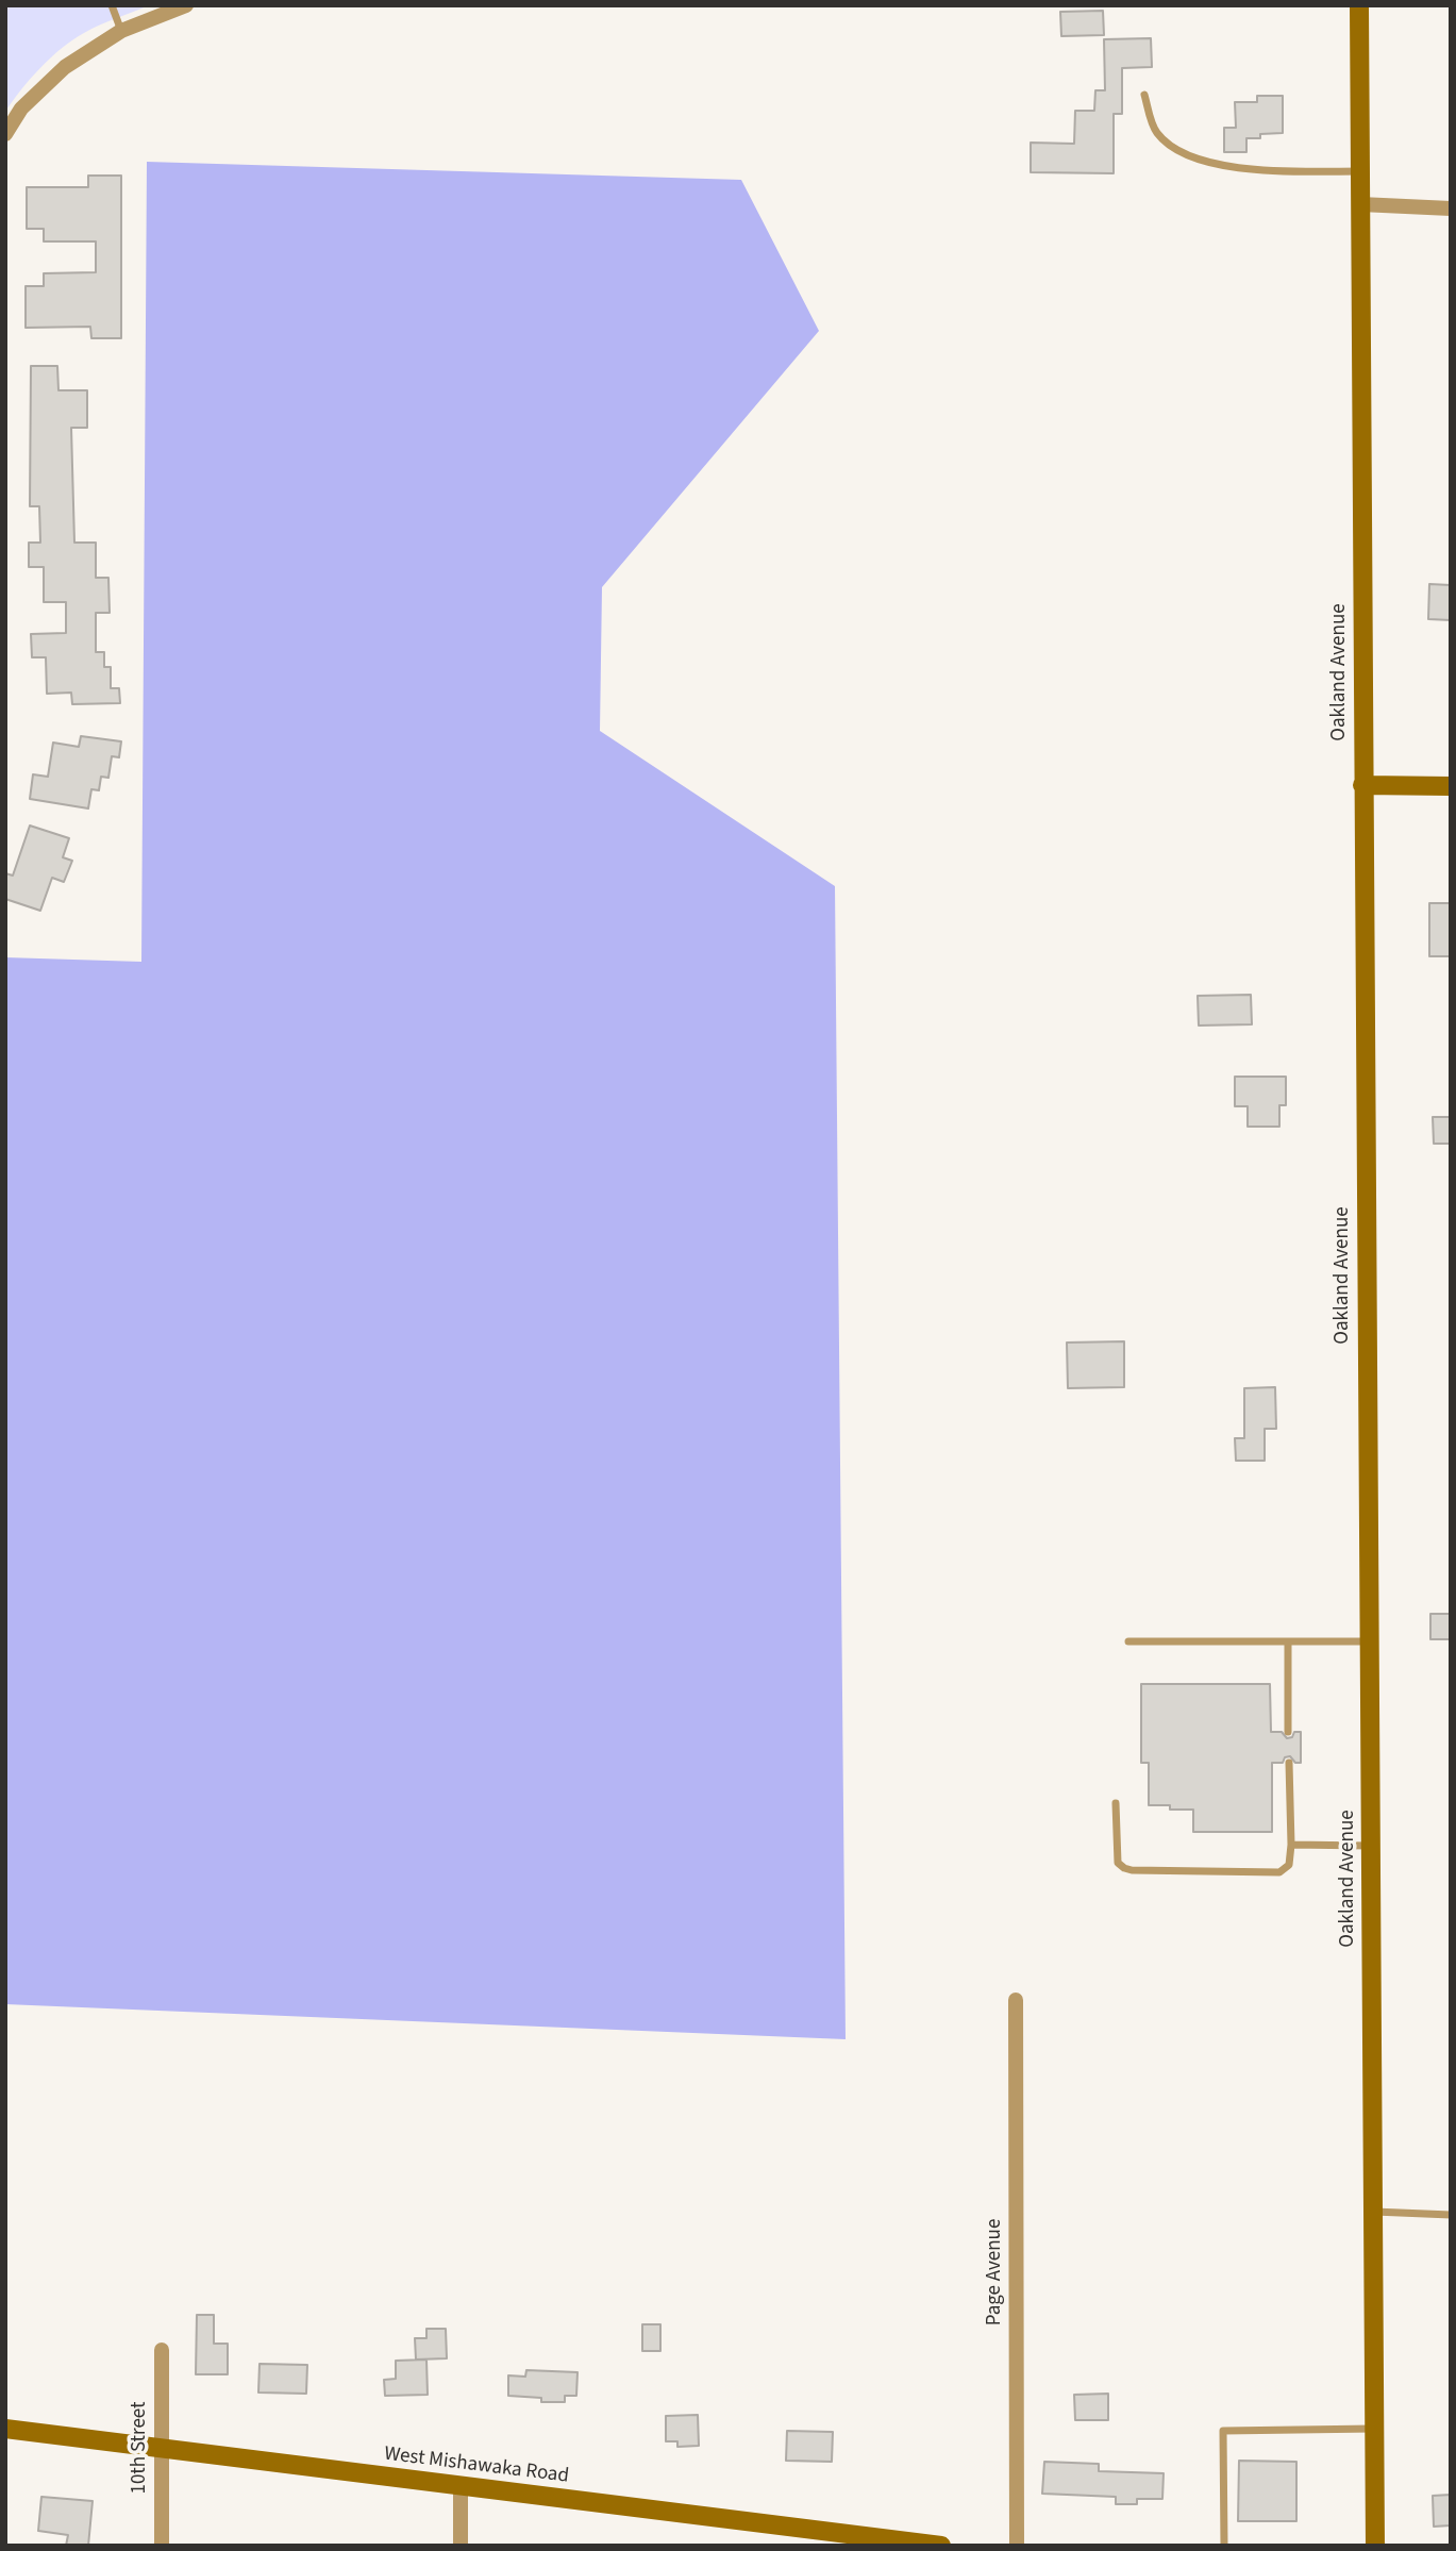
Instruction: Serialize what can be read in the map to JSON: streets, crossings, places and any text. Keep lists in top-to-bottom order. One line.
{"streets":{"street":["Oakland Avenue","Page Avenue","10th Street","West Mishawaka Road"]},"crossings":[["10th Street","West Mishawaka Road"]]}
